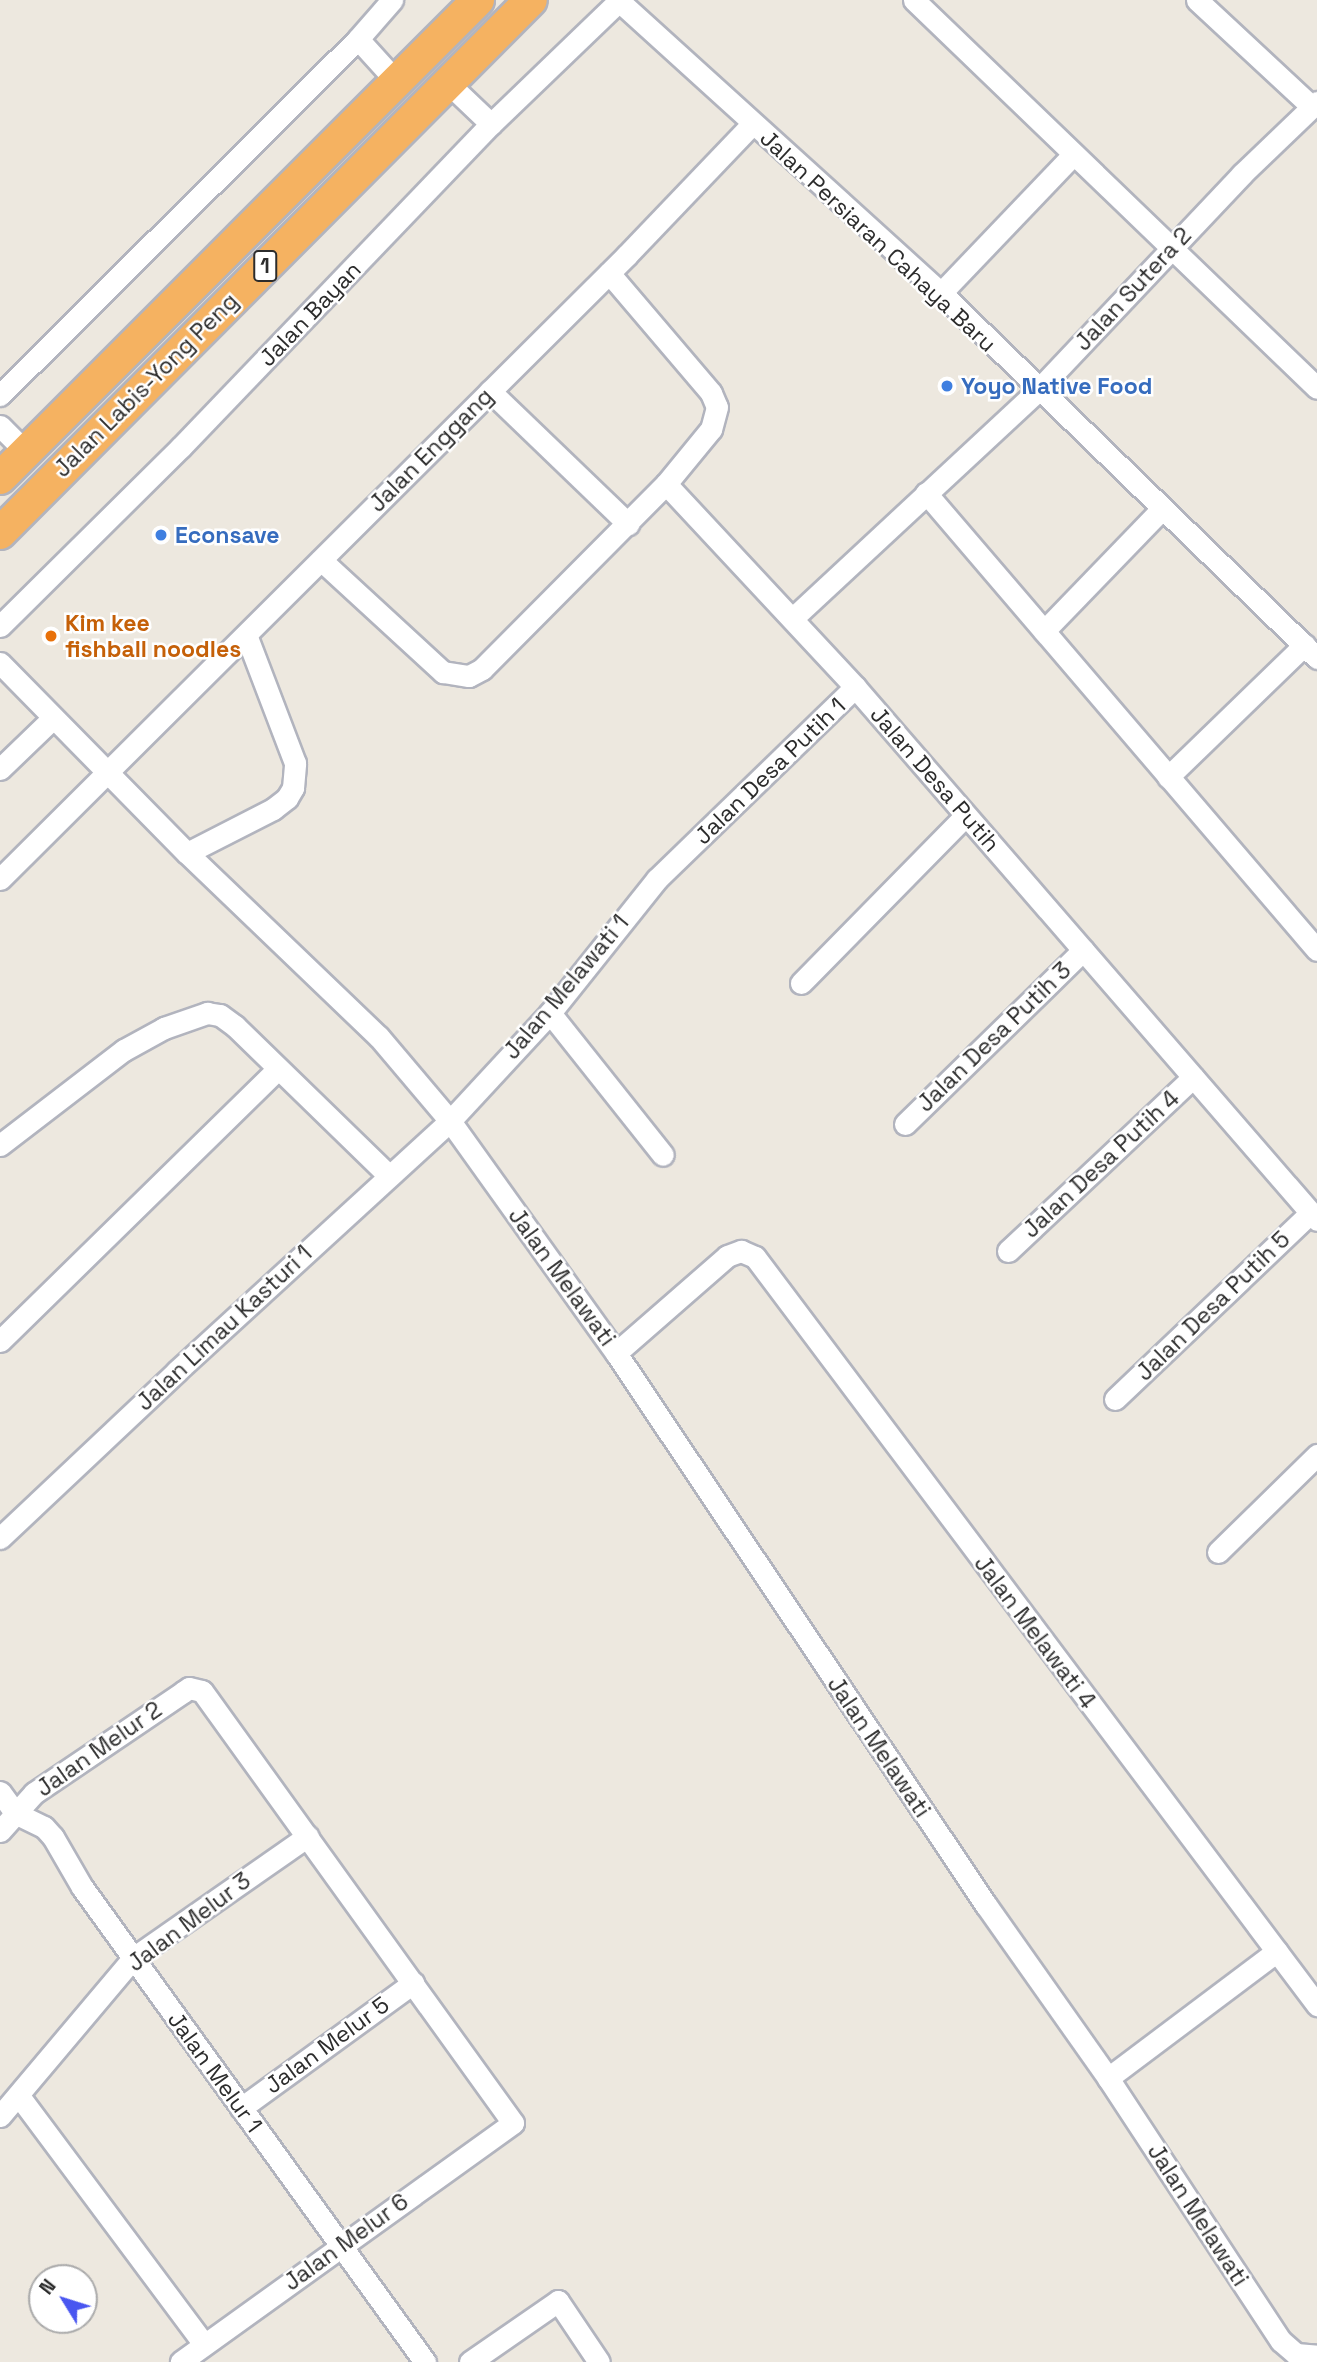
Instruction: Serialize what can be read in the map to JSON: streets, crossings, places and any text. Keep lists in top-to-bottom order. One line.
{"streets":{"highway":["1","Jalan Labis-Yong Peng"],"street":["Jalan Persiaran Cahaya Baru","Jalan Sutera 2","Jalan Bayan","Jalan Enggang","Jalan Desa Putih 1","Jalan Desa Putih","Jalan Melawati 1","Jalan Desa Putih 3","Jalan Desa Putih 4","Jalan Melawati","Jalan Desa Putih 5","Jalan Limau Kasturi 1","Jalan Melawati 4","Jalan Melur 2","Jalan Melur 3","Jalan Melur 5","Jalan Melur 1","Jalan Melur 6"]},"crossings":[["Jalan Persiaran Cahaya Baru","Jalan Sutera 2"],["Jalan Persiaran Cahaya Baru","Jalan Bayan"],["Jalan Persiaran Cahaya Baru","Jalan Enggang"],["Jalan Sutera 2","Jalan Desa Putih"],["Jalan Enggang","Jalan Melawati"],["Jalan Desa Putih 1","Jalan Desa Putih"],["Jalan Desa Putih 1","Jalan Melawati 1"],["Jalan Desa Putih","Jalan Desa Putih 3"],["Jalan Desa Putih","Jalan Desa Putih 4"],["Jalan Desa Putih","Jalan Desa Putih 5"],["Jalan Melawati 1","Jalan Melawati"],["Jalan Melawati 1","Jalan Limau Kasturi 1"],["Jalan Melawati","Jalan Limau Kasturi 1"],["Jalan Melawati","Jalan Melawati 4"],["Jalan Melur 2","Jalan Melur 3"],["Jalan Melur 2","Jalan Melur 1"],["Jalan Melur 3","Jalan Melur 1"],["Jalan Melur 5","Jalan Melur 1"],["Jalan Melur 5","Jalan Melur 6"],["Jalan Melur 1","Jalan Melur 6"]],"places":["Yoyo Native Food","Econsave","Kim kee fishball noodles"],"north":"top left"}
